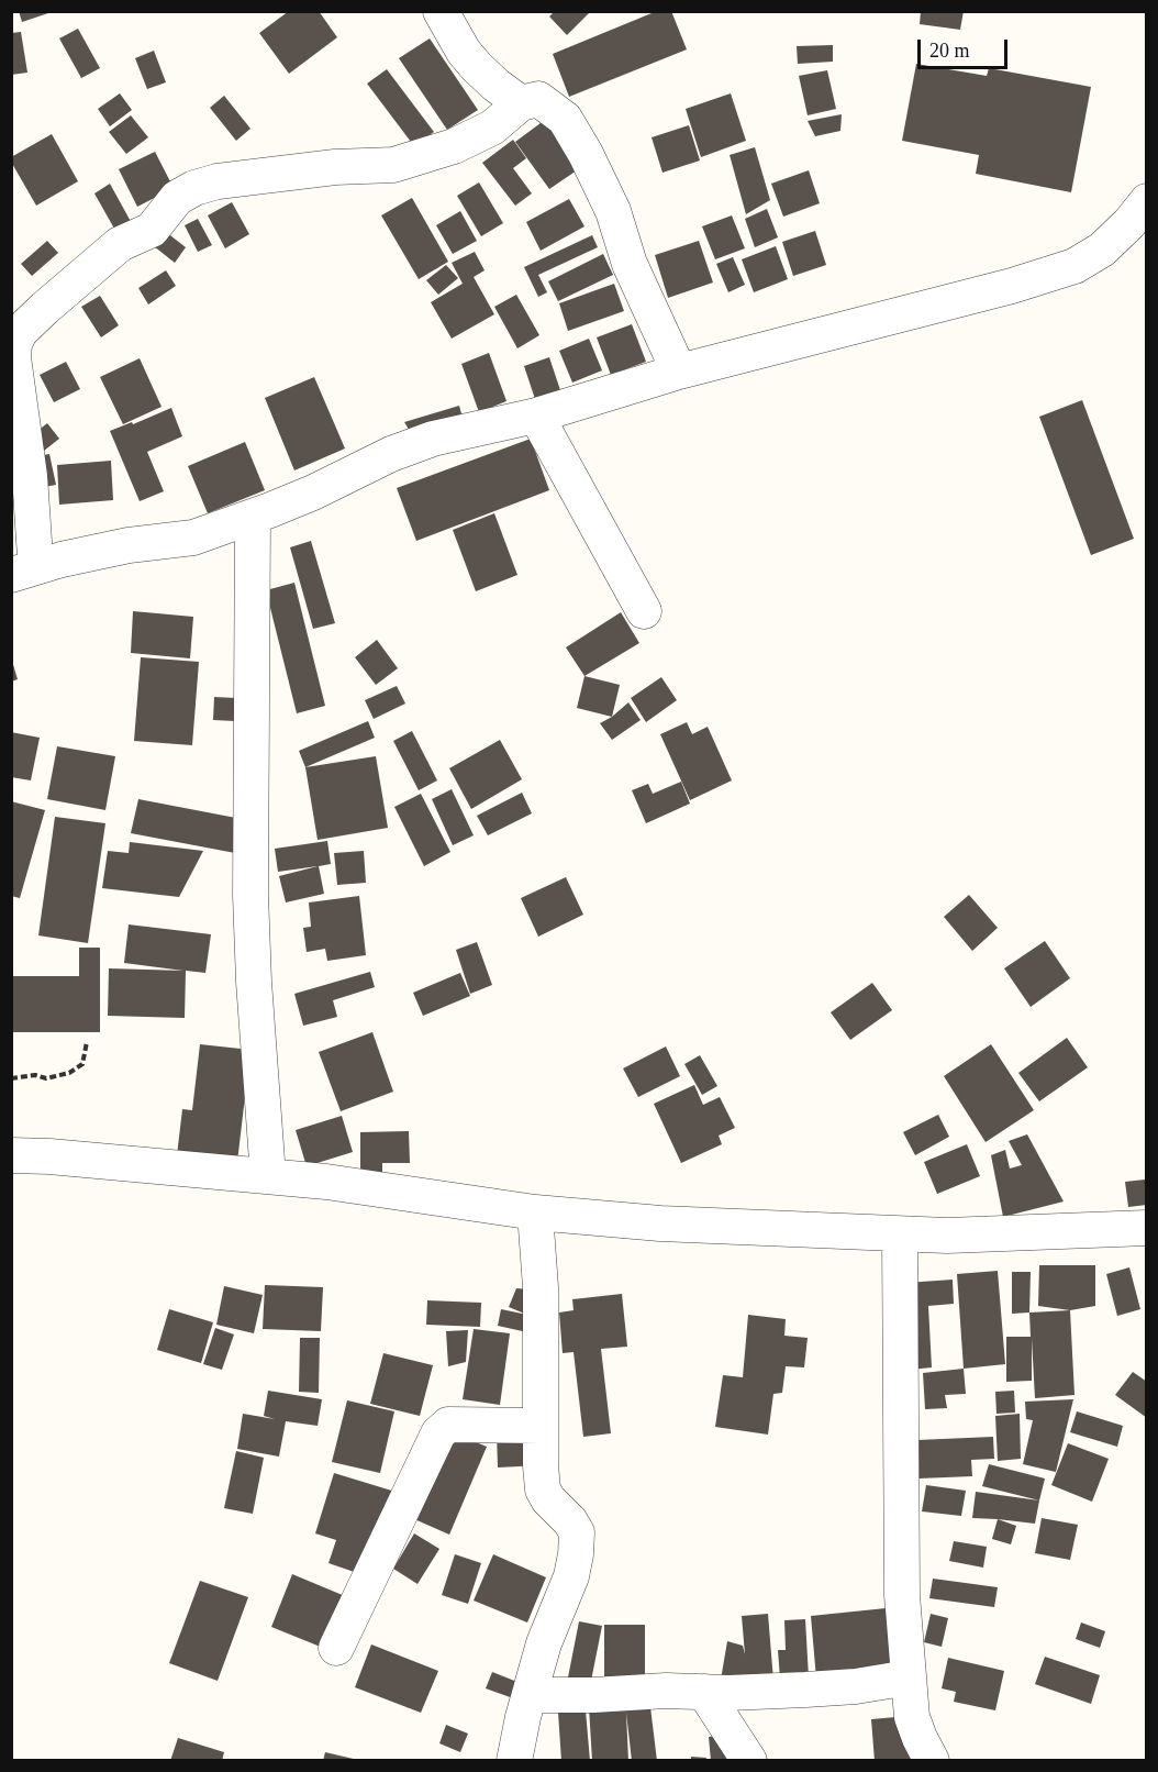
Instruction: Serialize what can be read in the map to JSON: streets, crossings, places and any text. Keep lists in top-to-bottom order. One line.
{"scale_bar":"20 m"}
